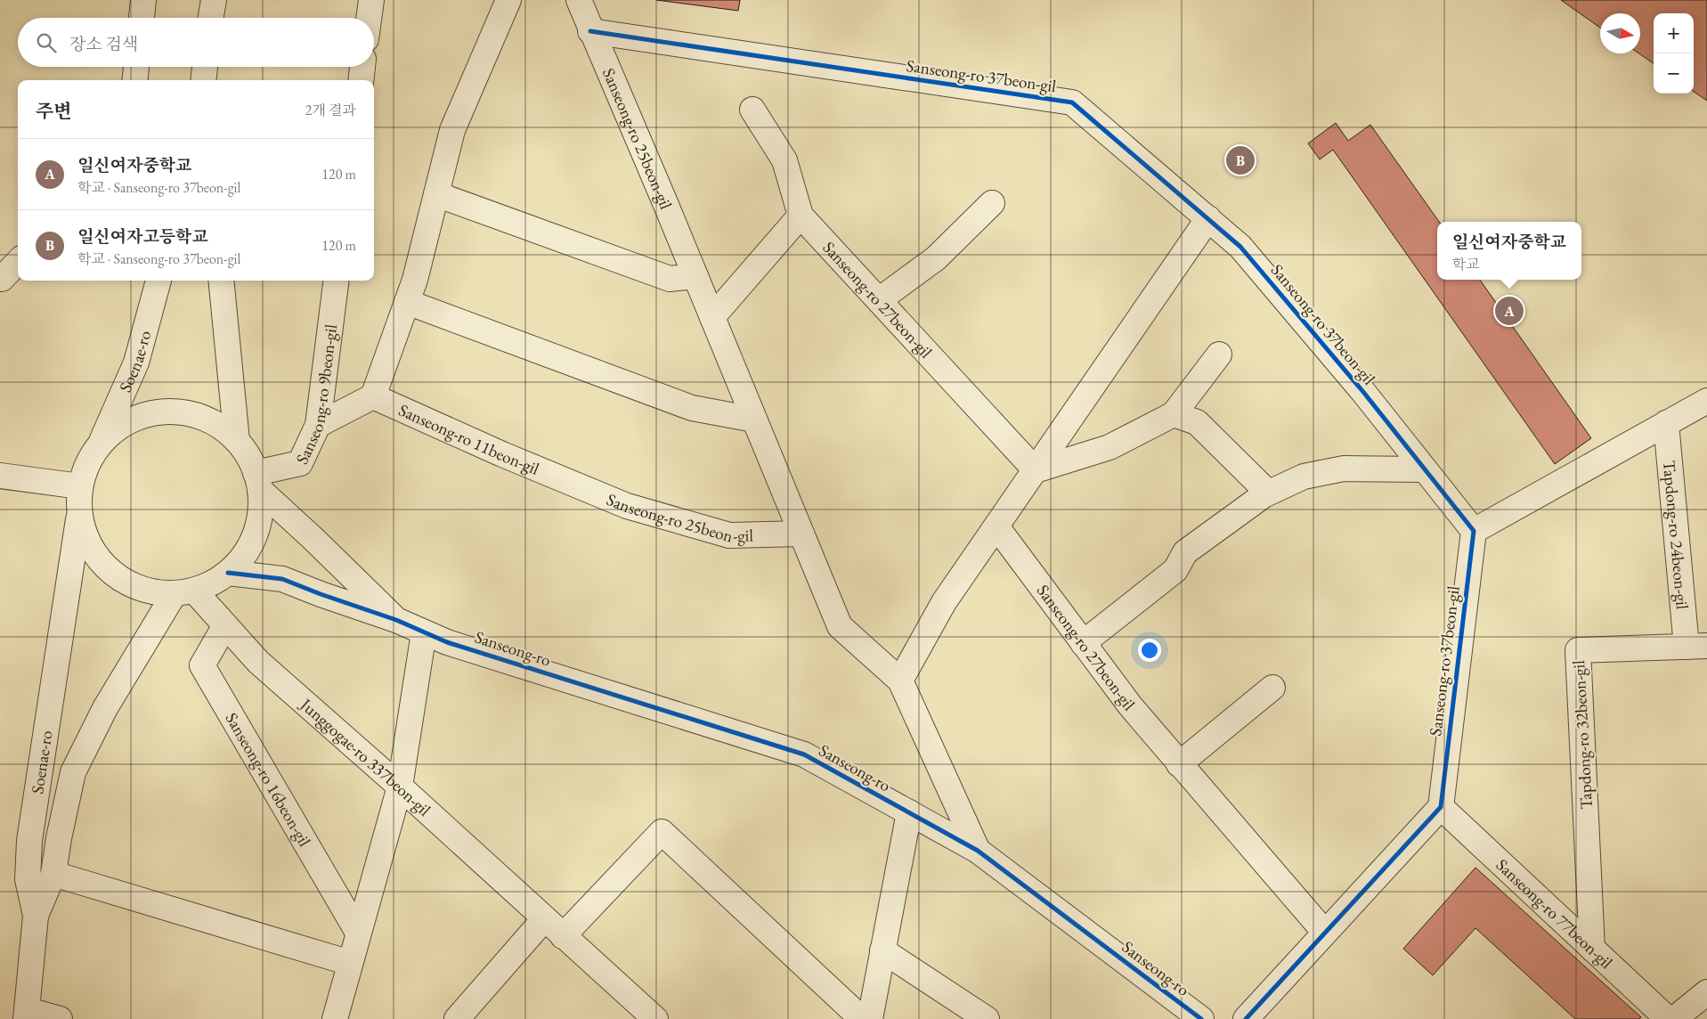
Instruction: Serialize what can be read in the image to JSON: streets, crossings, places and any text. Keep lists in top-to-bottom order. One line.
{"streets":{"street":["Sanseong-ro 37beon-gil","Sanseong-ro 25beon-gil","Sanseong-ro 27beon-gil","Soenae-ro","Sanseong-ro 9beon-gil","Sanseong-ro 11beon-gil","Tapdong-ro 24beon-gil","Sanseong-ro","Tapdong-ro 32beon-gil","Junggogae-ro 337beon-gil","Sanseong-ro 16beon-gil","Sanseong-ro 77beon-gil"]},"crossings":[["Sanseong-ro 37beon-gil","Sanseong-ro 25beon-gil"],["Sanseong-ro 37beon-gil","Sanseong-ro 77beon-gil"],["Sanseong-ro 25beon-gil","Sanseong-ro 11beon-gil"],["Tapdong-ro 24beon-gil","Tapdong-ro 32beon-gil"],["Tapdong-ro 32beon-gil","Sanseong-ro 77beon-gil"],["Junggogae-ro 337beon-gil","Sanseong-ro 16beon-gil"]],"north":"right","page":{"map_buttons":["+","−"],"search":"장소 검색","heading":["주변","2개 결과"],"list":[{"mark":"A","name":"일신여자중학교","note":"학교 · Sanseong-ro 37beon-gil","value":"120 m"},{"mark":"B","name":"일신여자고등학교","note":"학교 · Sanseong-ro 37beon-gil","value":"120 m"}],"pins":["B","A"],"popup":["일신여자중학교","학교"]}}
